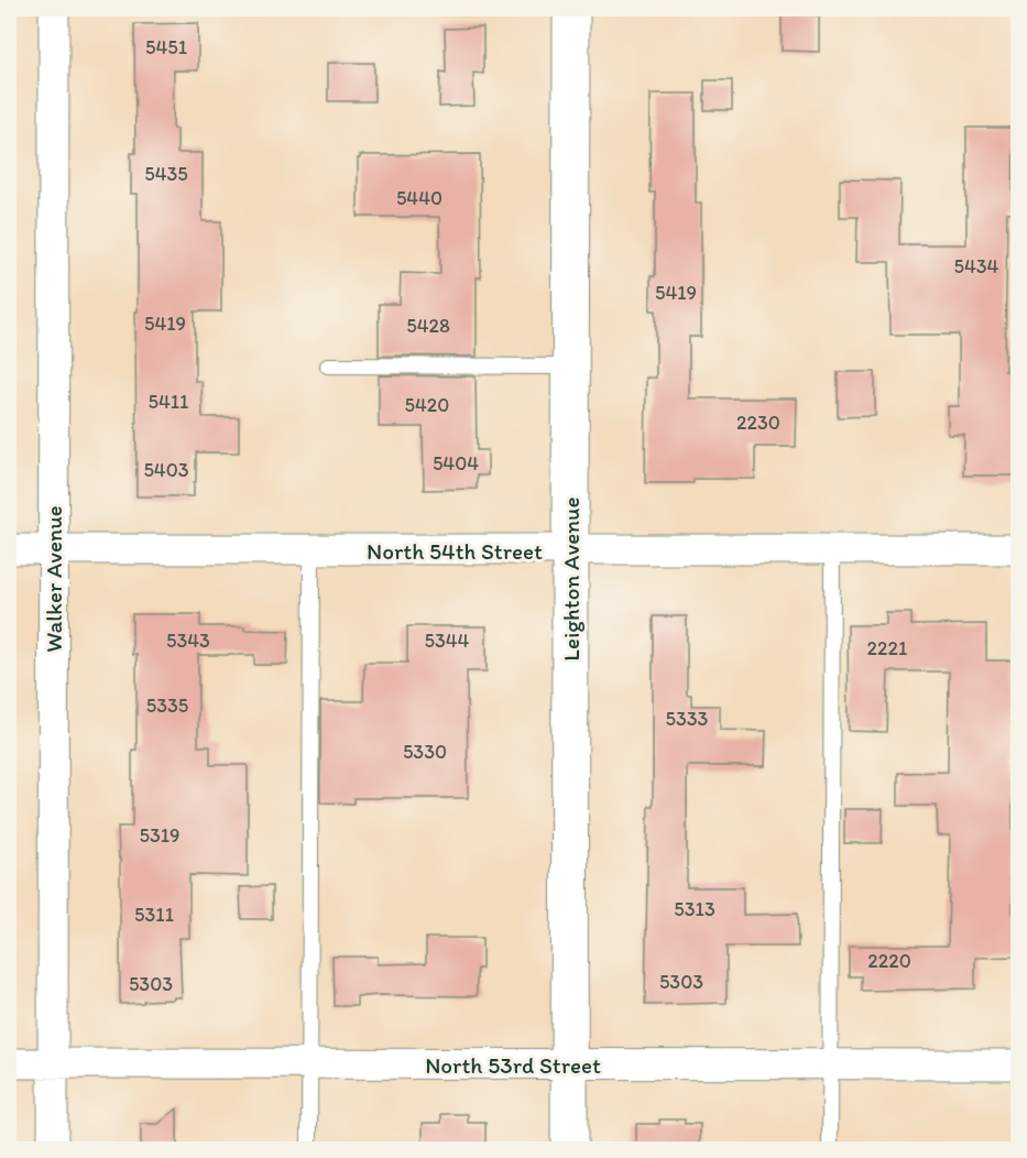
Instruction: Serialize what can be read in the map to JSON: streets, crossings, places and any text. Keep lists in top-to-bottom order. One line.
{"streets":{"street":["North 54th Street","Walker Avenue","Leighton Avenue","North 53rd Street"]},"crossings":[["North 54th Street","Walker Avenue"],["North 54th Street","Leighton Avenue"],["Walker Avenue","North 53rd Street"],["Leighton Avenue","North 53rd Street"]],"house_numbers":["5451","5435","5440","5434","5419","5419","5428","5411","5420","2230","5404","5403","5343","5344","2221","5335","5333","5330","5319","5313","5311","2220","5303","5303"]}
